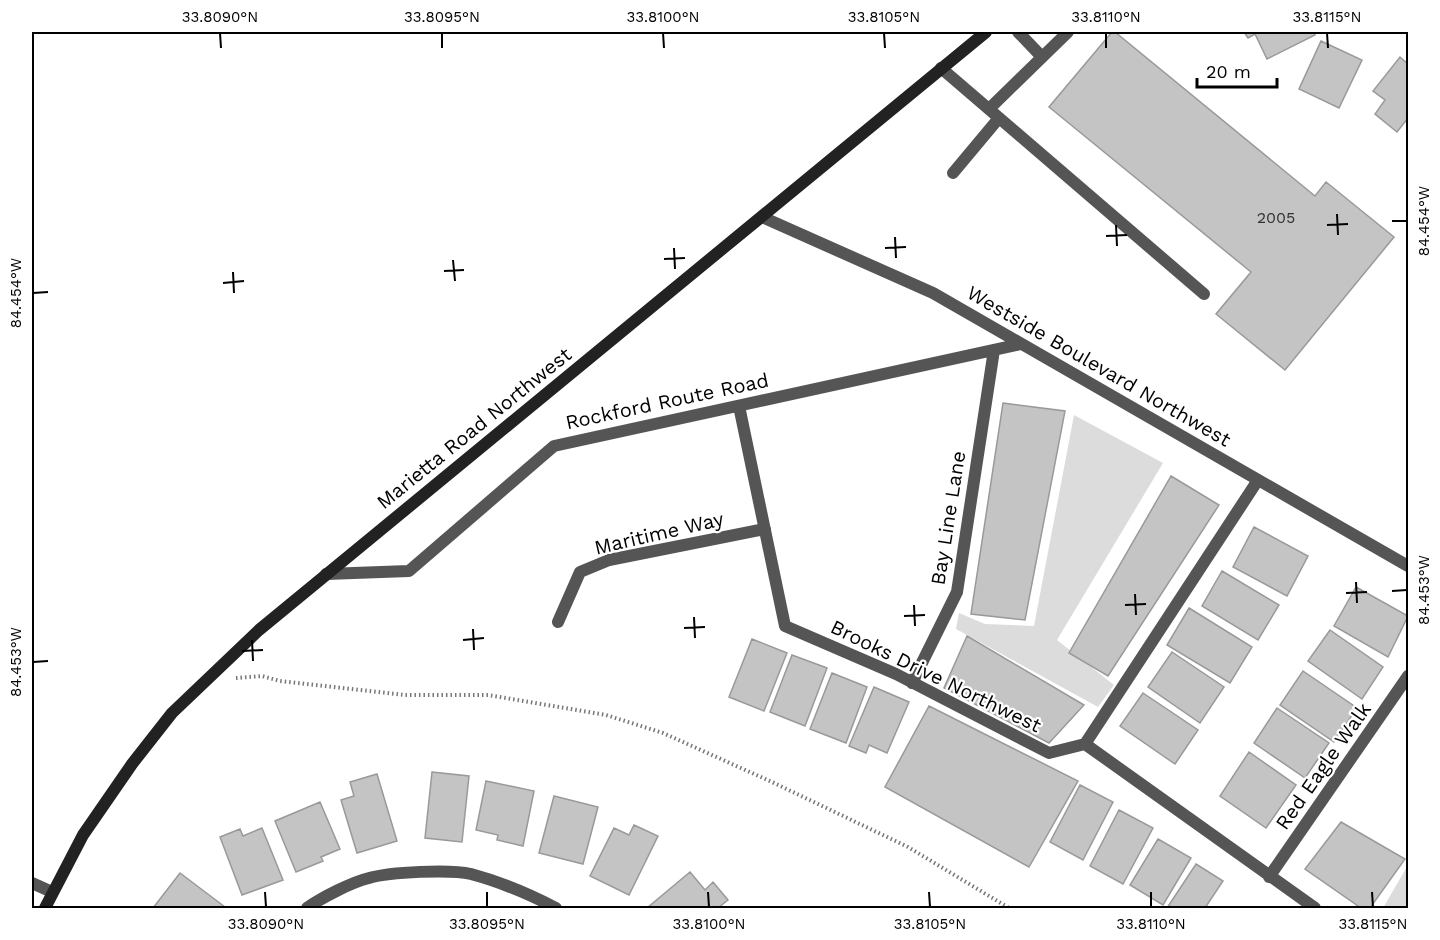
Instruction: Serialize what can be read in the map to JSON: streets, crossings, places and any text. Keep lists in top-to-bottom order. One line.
{"streets":{"main road":["Marietta Road Northwest"],"street":["Westside Boulevard Northwest","Rockford Route Road","Bay Line Lane","Maritime Way","Brooks Drive Northwest","Red Eagle Walk"]},"crossings":[["Westside Boulevard Northwest","Rockford Route Road"],["Westside Boulevard Northwest","Marietta Road Northwest"],["Rockford Route Road","Marietta Road Northwest"],["Rockford Route Road","Bay Line Lane"],["Rockford Route Road","Brooks Drive Northwest"],["Bay Line Lane","Brooks Drive Northwest"],["Maritime Way","Brooks Drive Northwest"]],"house_numbers":["2005"],"scale_bar":"20 m","coordinates":["33.8090°N","33.8095°N","33.8100°N","33.8105°N","33.8110°N","33.8115°N","84.454°W","84.453°W"]}
